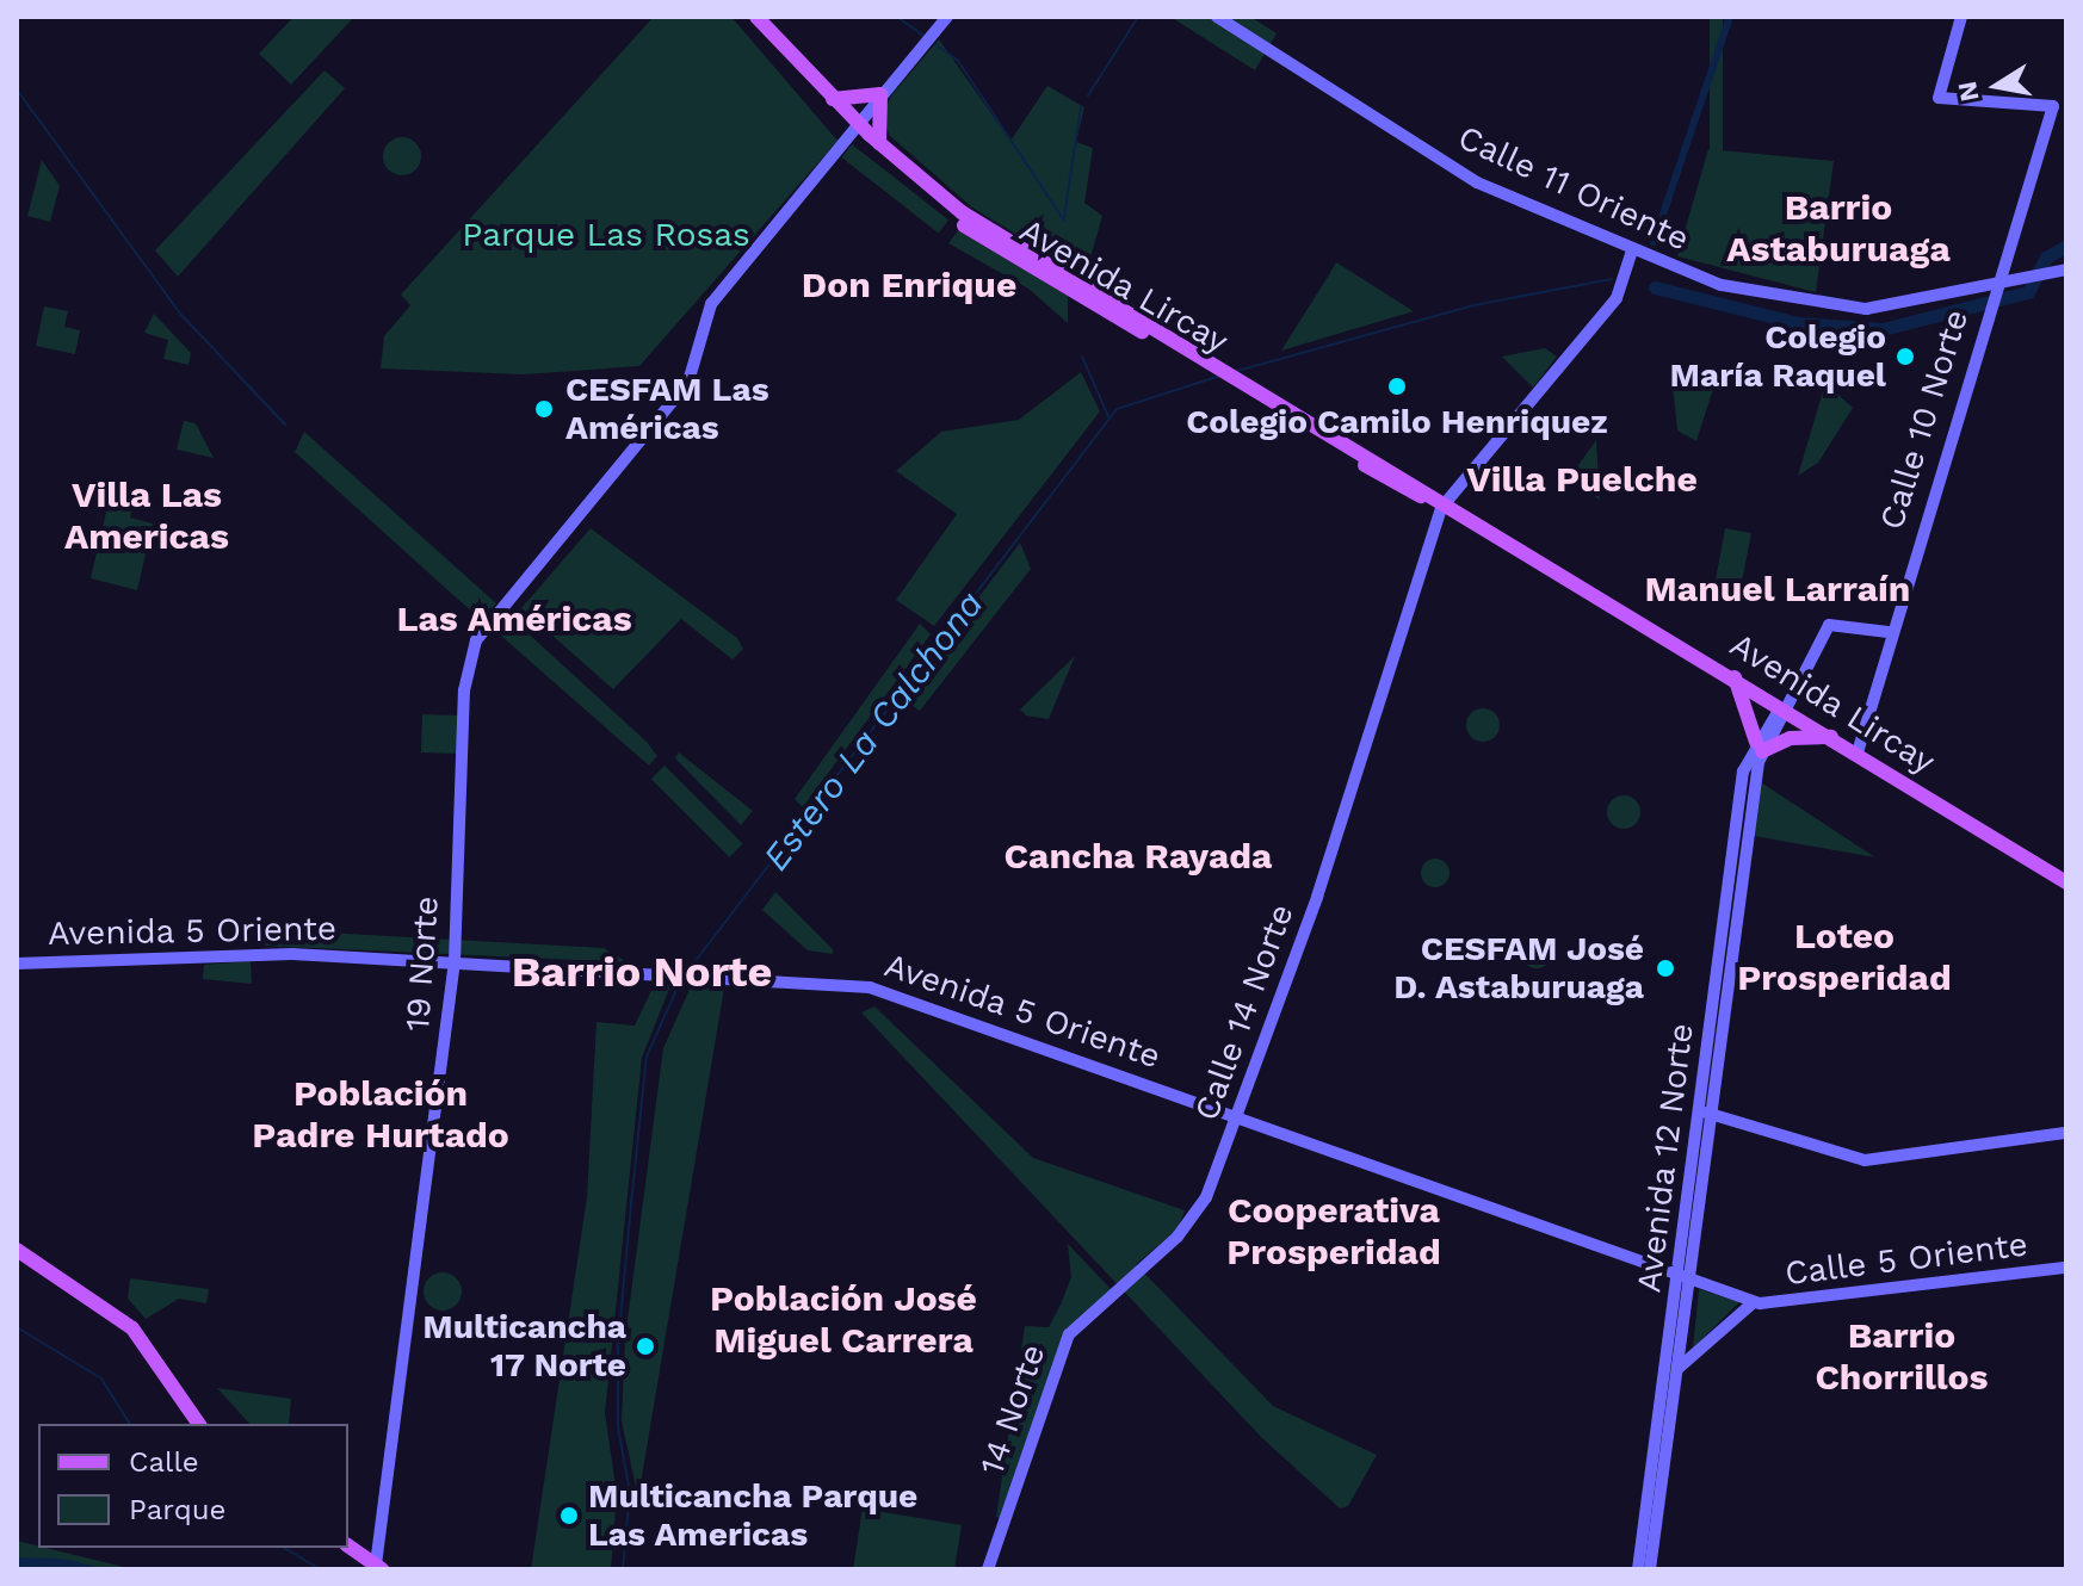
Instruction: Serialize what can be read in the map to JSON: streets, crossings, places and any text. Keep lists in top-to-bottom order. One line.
{"streets":{"main road":["Avenida Lircay"],"street":["Calle 11 Oriente","Calle 10 Norte","Avenida 5 Oriente","19 Norte","Calle 14 Norte","Avenida 12 Norte","Calle 5 Oriente","14 Norte"]},"crossings":[["Calle 11 Oriente","Calle 10 Norte"],["Avenida Lircay","Calle 10 Norte"],["Avenida Lircay","19 Norte"],["Avenida Lircay","Calle 14 Norte"],["Avenida Lircay","Avenida 12 Norte"],["Calle 10 Norte","Avenida 12 Norte"],["Avenida 5 Oriente","19 Norte"],["Avenida 5 Oriente","Calle 14 Norte"],["Avenida 5 Oriente","Avenida 12 Norte"],["Avenida 5 Oriente","Calle 5 Oriente"],["Calle 14 Norte","14 Norte"],["Avenida 12 Norte","Calle 5 Oriente"]],"districts":["Barrio Astaburuaga","Don Enrique","Villa Puelche","Villa Las Americas","Manuel Larraín","Las Américas","Cancha Rayada","Loteo Prosperidad","Barrio Norte","Población Padre Hurtado","Cooperativa Prosperidad","Población José Miguel Carrera","Barrio Chorrillos"],"water":["Estero La Calchona"],"parks":["Parque Las Rosas"],"places":["Colegio María Raquel","Colegio Camilo Henriquez","CESFAM Las Américas","CESFAM José D. Astaburuaga","Multicancha 17 Norte","Multicancha Parque Las Americas"],"legend":["Calle","Parque"],"north":"left"}
